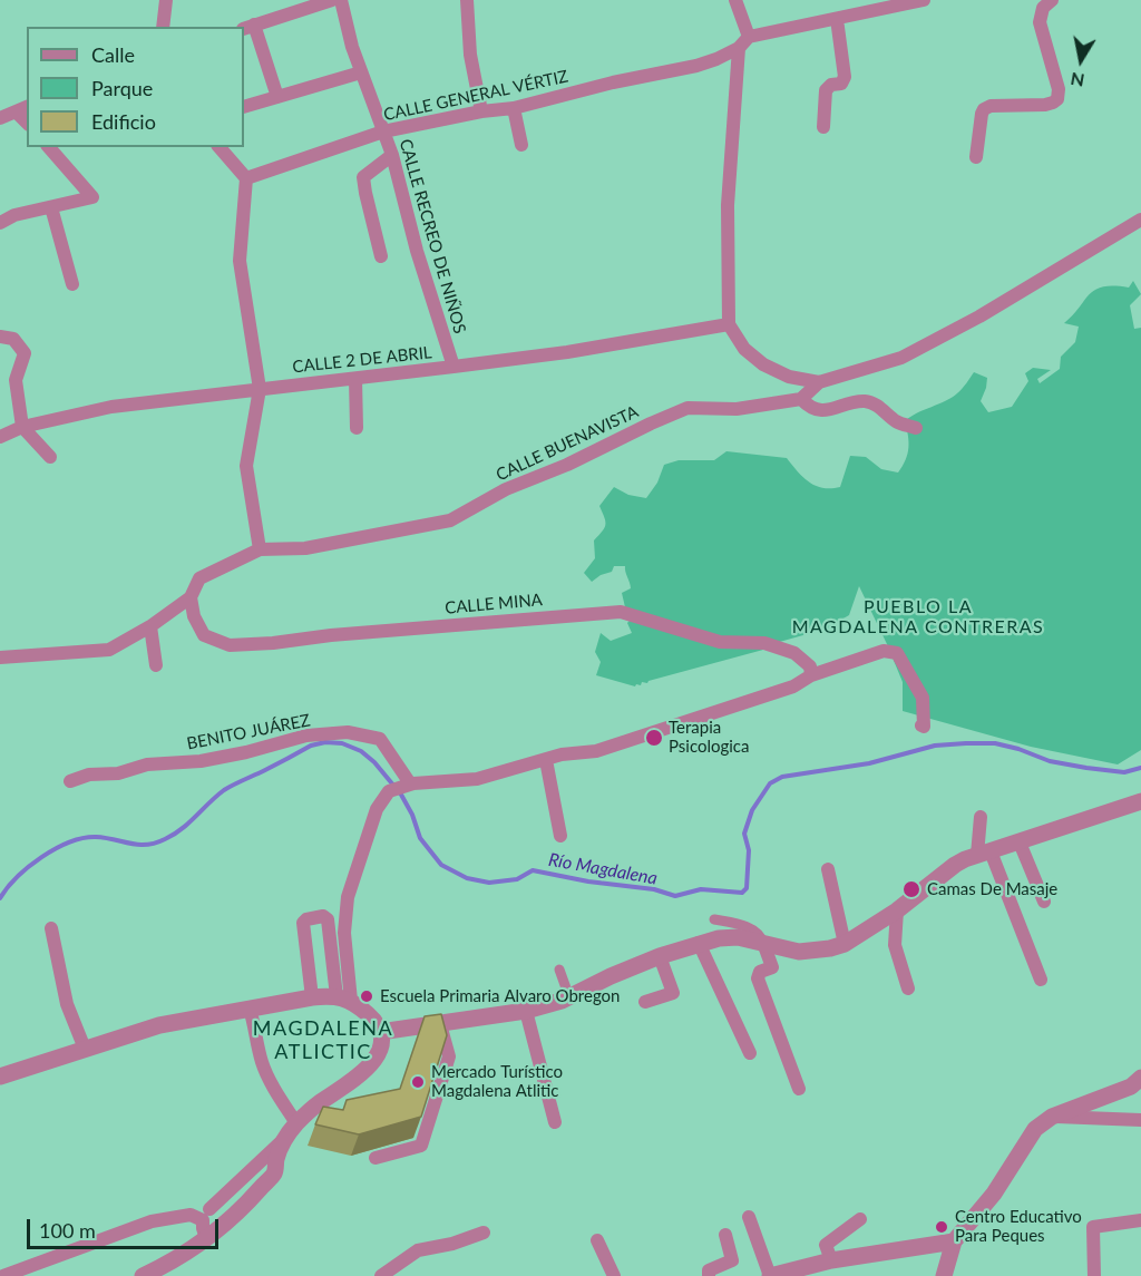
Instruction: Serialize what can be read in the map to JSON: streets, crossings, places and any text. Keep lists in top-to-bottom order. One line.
{"streets":{"street":["CALLE GENERAL VÉRTIZ","CALLE RECREO DE NIÑOS","CALLE 2 DE ABRIL","CALLE BUENAVISTA","CALLE MINA","BENITO JUÁREZ"]},"crossings":[["CALLE GENERAL VÉRTIZ","CALLE RECREO DE NIÑOS"],["CALLE RECREO DE NIÑOS","CALLE 2 DE ABRIL"],["CALLE BUENAVISTA","CALLE MINA"]],"districts":["PUEBLO LA MAGDALENA CONTRERAS","MAGDALENA ATLICTIC"],"water":["Río Magdalena"],"places":["Terapia Psicologica","Camas De Masaje","Escuela Primaria Alvaro Obregon","Mercado Turístico Magdalena Atlitic","Centro Educativo Para Peques"],"legend":["Calle","Parque","Edificio"],"scale_bar":"100 m","north":"bottom"}
